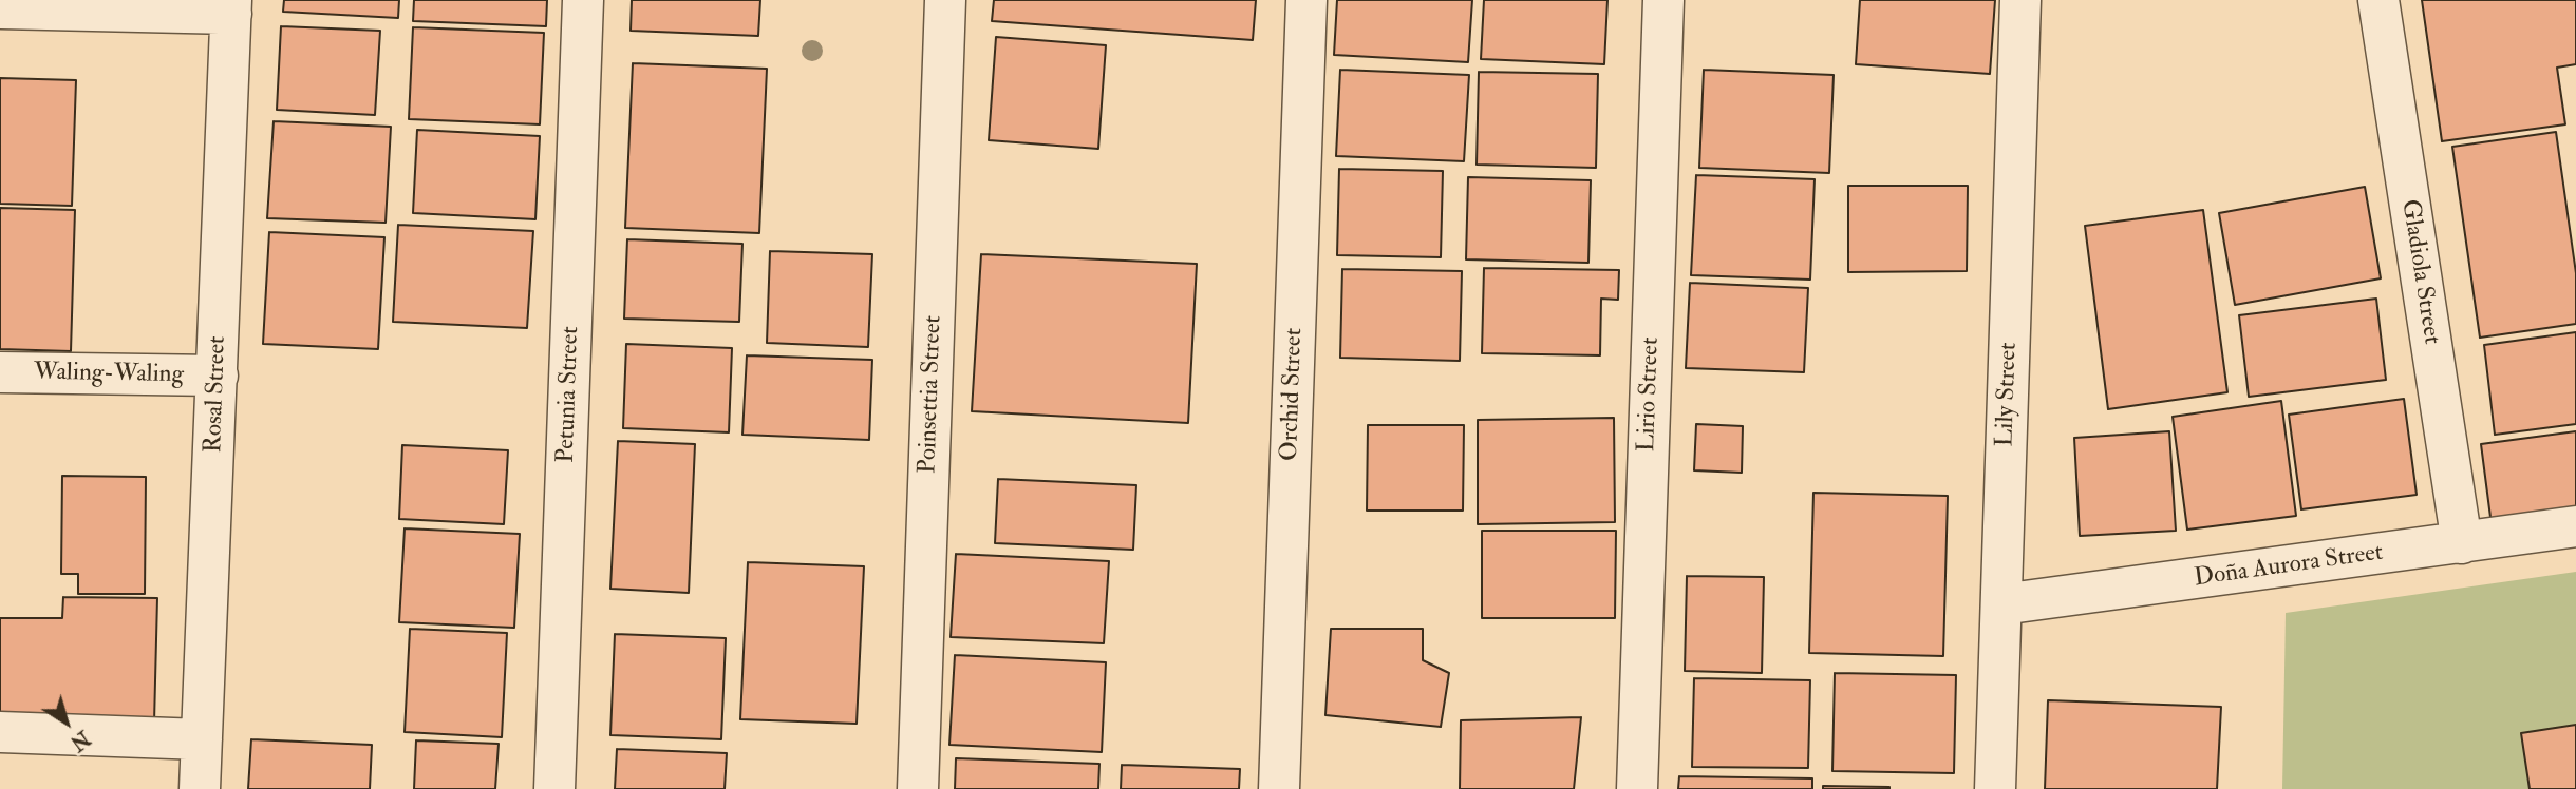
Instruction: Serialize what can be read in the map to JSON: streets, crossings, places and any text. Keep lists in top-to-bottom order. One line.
{"streets":{"street":["Gladiola Street","Waling-Waling","Rosal Street","Petunia Street","Poinsettia Street","Orchid Street","Lirio Street","Lily Street","Doña Aurora Street"]},"crossings":[["Gladiola Street","Doña Aurora Street"],["Waling-Waling","Rosal Street"],["Lily Street","Doña Aurora Street"]],"north":"bottom right"}
